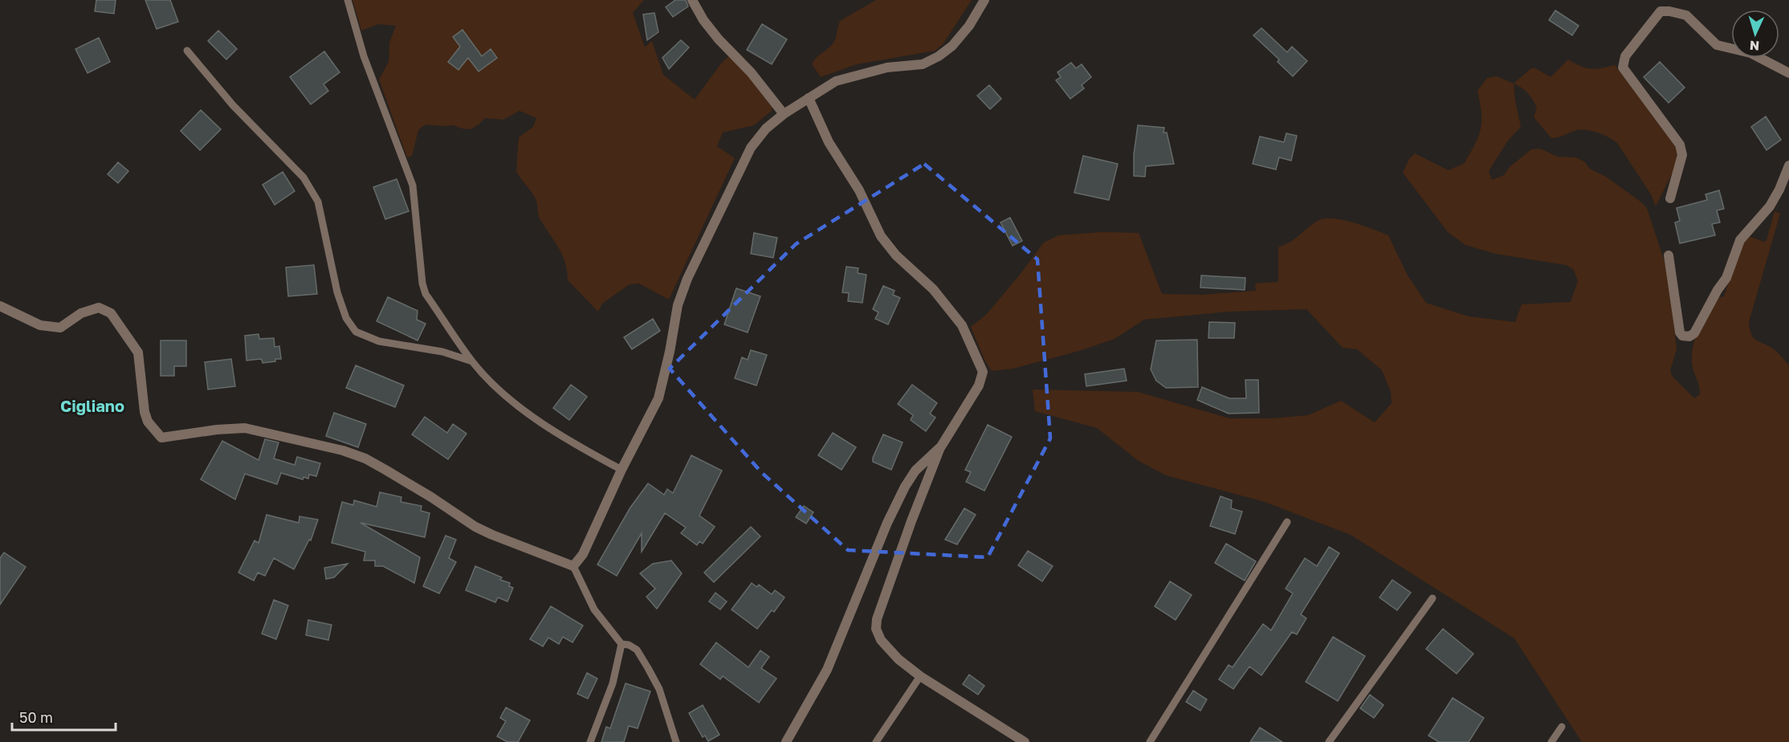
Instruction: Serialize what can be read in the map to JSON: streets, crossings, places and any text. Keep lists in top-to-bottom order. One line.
{"districts":["Cigliano"],"scale_bar":"50 m","north":"bottom"}
